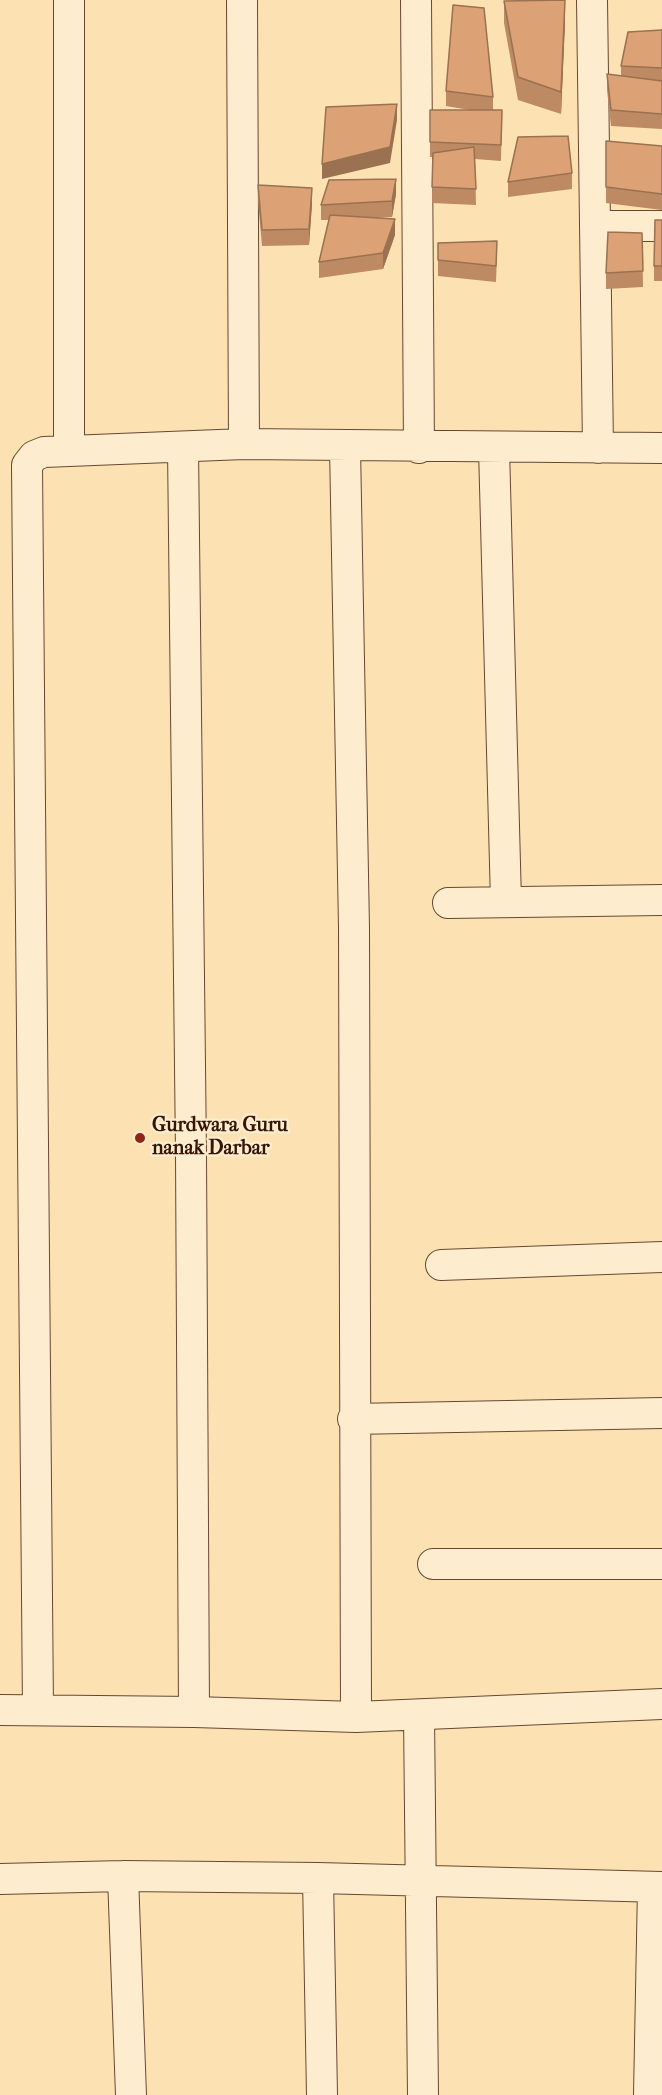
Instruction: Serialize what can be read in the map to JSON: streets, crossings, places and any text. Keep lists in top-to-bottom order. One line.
{"places":["Gurdwara Guru nanak Darbar"]}
